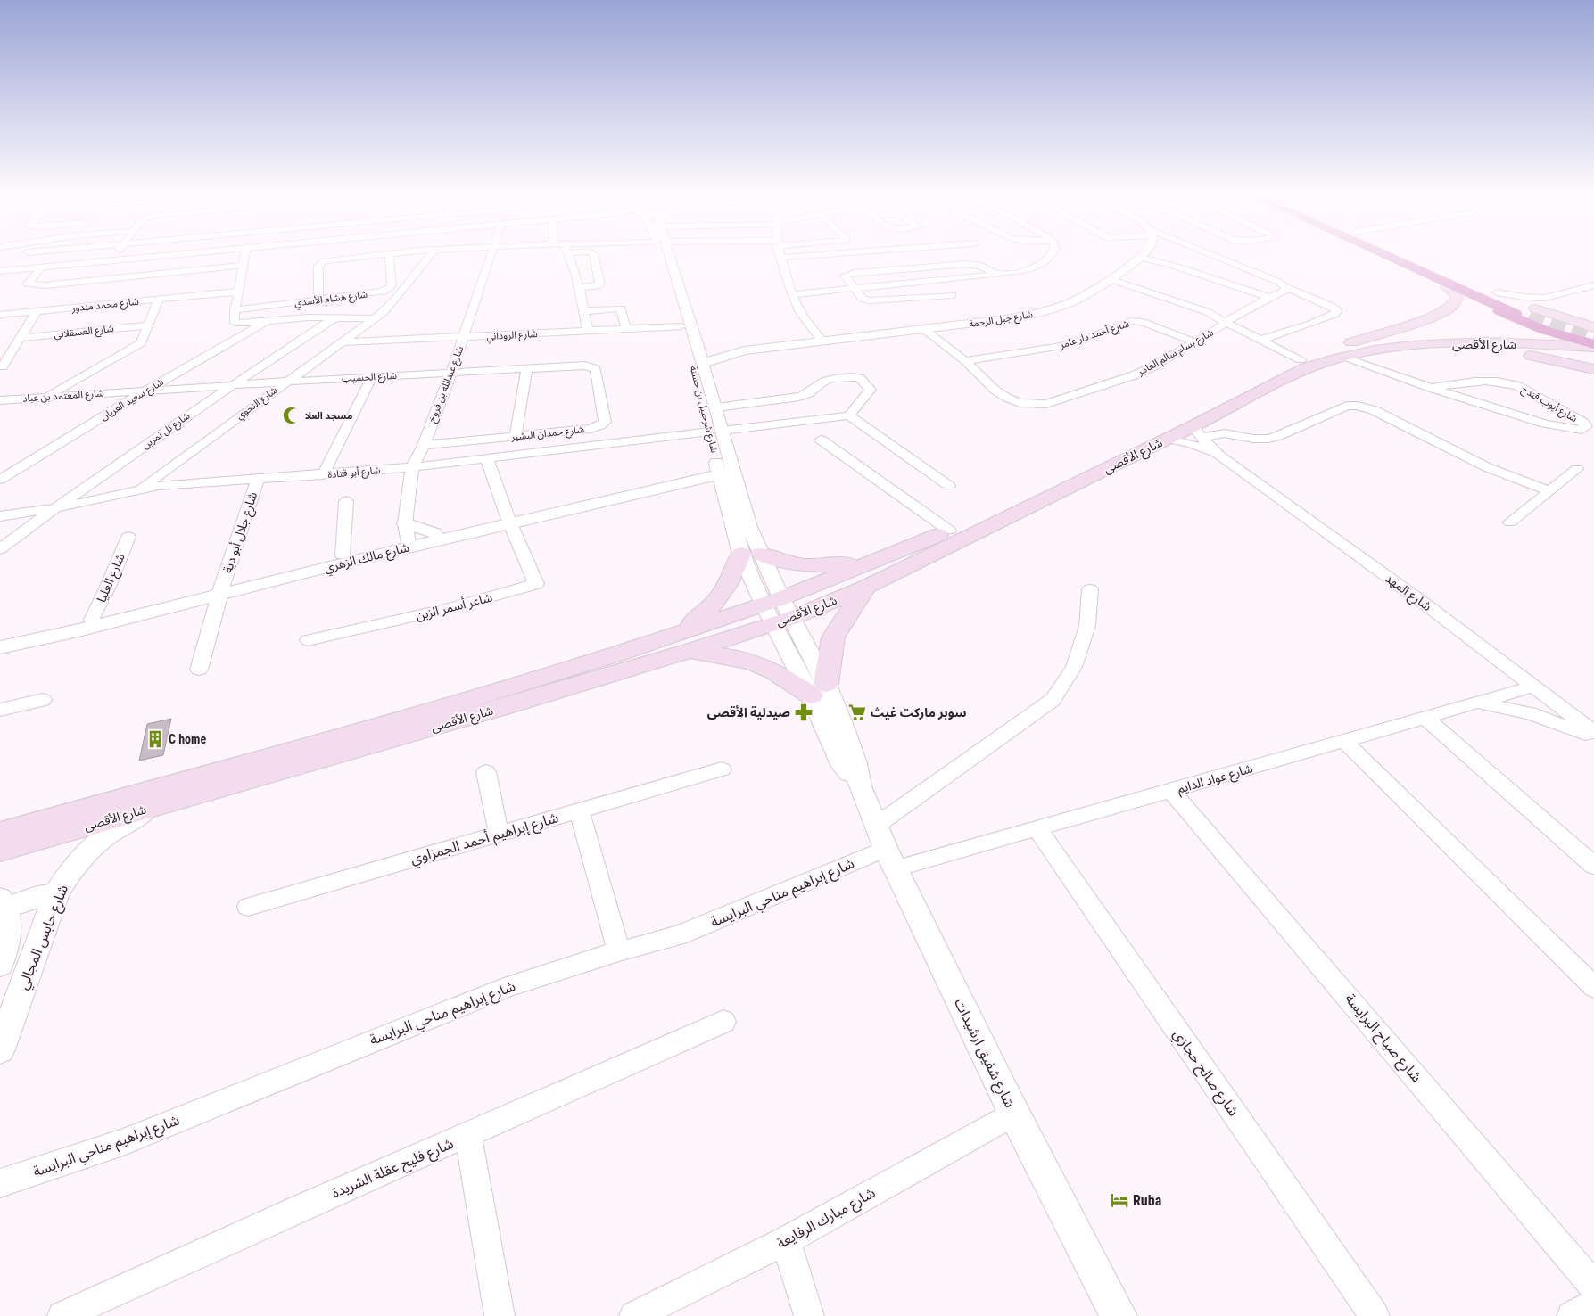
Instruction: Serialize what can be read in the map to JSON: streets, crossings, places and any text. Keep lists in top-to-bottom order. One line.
{"streets":{"main road":["شارع الأقصى"],"street":["شارع هشام الأسدي","شارع محمد مندور","شارع جبل الرحمة","شارع العسقلاني","شارع أحمد دار عامر","شارع الروداني","شارع بسام سالم العامر","شارع الحسيب","شارع عبدالله بن فروخ","شارع المعتمد بن عباد","شارع سعيد العريان","شارع النحوي","شارع أيوب قندح","شارع شرحبيل بن حسنة","شارع تل نمرين","شارع حمدان البشير","شارع أبو قتادة","شارع جلال أبو دية","شارع مالك الزهري","شارع العليا","شارع المهد","شاعر أسمر الزبن","شارع عواد الدايم","شارع إبراهيم أحمد الجمزاوي","شارع إبراهيم مناحي البرايسة","شارع حابس المجالي","شارع صياح البرايسة","شارع شفيق ارشيدات","شارع صالح حجازي","شارع فليح عقلة الشريدة","شارع مبارك الرفايعة"]},"crossings":[["شارع جبل الرحمة","شارع بسام سالم العامر"],["شارع جبل الرحمة","شارع شرحبيل بن حسنة"],["شارع أحمد دار عامر","شارع بسام سالم العامر"],["شارع الروداني","شارع عبدالله بن فروخ"],["شارع الروداني","شارع النحوي"],["شارع الروداني","شارع شرحبيل بن حسنة"],["شارع الأقصى","شارع أيوب قندح"],["شارع الأقصى","شارع شرحبيل بن حسنة"],["شارع الأقصى","شارع المهد"],["شارع الأقصى","شارع حابس المجالي"],["شارع الأقصى","شارع شفيق ارشيدات"],["شارع الحسيب","شارع عبدالله بن فروخ"],["شارع الحسيب","شارع المعتمد بن عباد"],["شارع الحسيب","شارع النحوي"],["شارع الحسيب","شارع حمدان البشير"],["شارع عبدالله بن فروخ","شارع حمدان البشير"],["شارع عبدالله بن فروخ","شارع أبو قتادة"],["شارع عبدالله بن فروخ","شارع مالك الزهري"],["شارع المعتمد بن عباد","شارع سعيد العريان"],["شارع المعتمد بن عباد","شارع النحوي"],["شارع المعتمد بن عباد","شارع تل نمرين"],["شارع النحوي","شارع أبو قتادة"],["شارع شرحبيل بن حسنة","شارع أبو قتادة"],["شارع شرحبيل بن حسنة","شارع مالك الزهري"],["شارع شرحبيل بن حسنة","شارع شفيق ارشيدات"],["شارع تل نمرين","شارع أبو قتادة"],["شارع أبو قتادة","شارع جلال أبو دية"],["شارع أبو قتادة","شارع مالك الزهري"],["شارع جلال أبو دية","شارع مالك الزهري"],["شارع مالك الزهري","شارع العليا"],["شارع مالك الزهري","شاعر أسمر الزبن"],["شارع المهد","شارع عواد الدايم"],["شارع عواد الدايم","شارع إبراهيم مناحي البرايسة"],["شارع عواد الدايم","شارع صياح البرايسة"],["شارع عواد الدايم","شارع شفيق ارشيدات"],["شارع عواد الدايم","شارع صالح حجازي"],["شارع إبراهيم مناحي البرايسة","شارع شفيق ارشيدات"],["شارع شفيق ارشيدات","شارع مبارك الرفايعة"]],"places":{"mosque":["مسجد العلا"],"pharmacy":["صيدلية الأقصى"],"supermarket":["سوبر ماركت غيث"],"building":["C home"],"hotel":["Ruba"]}}
